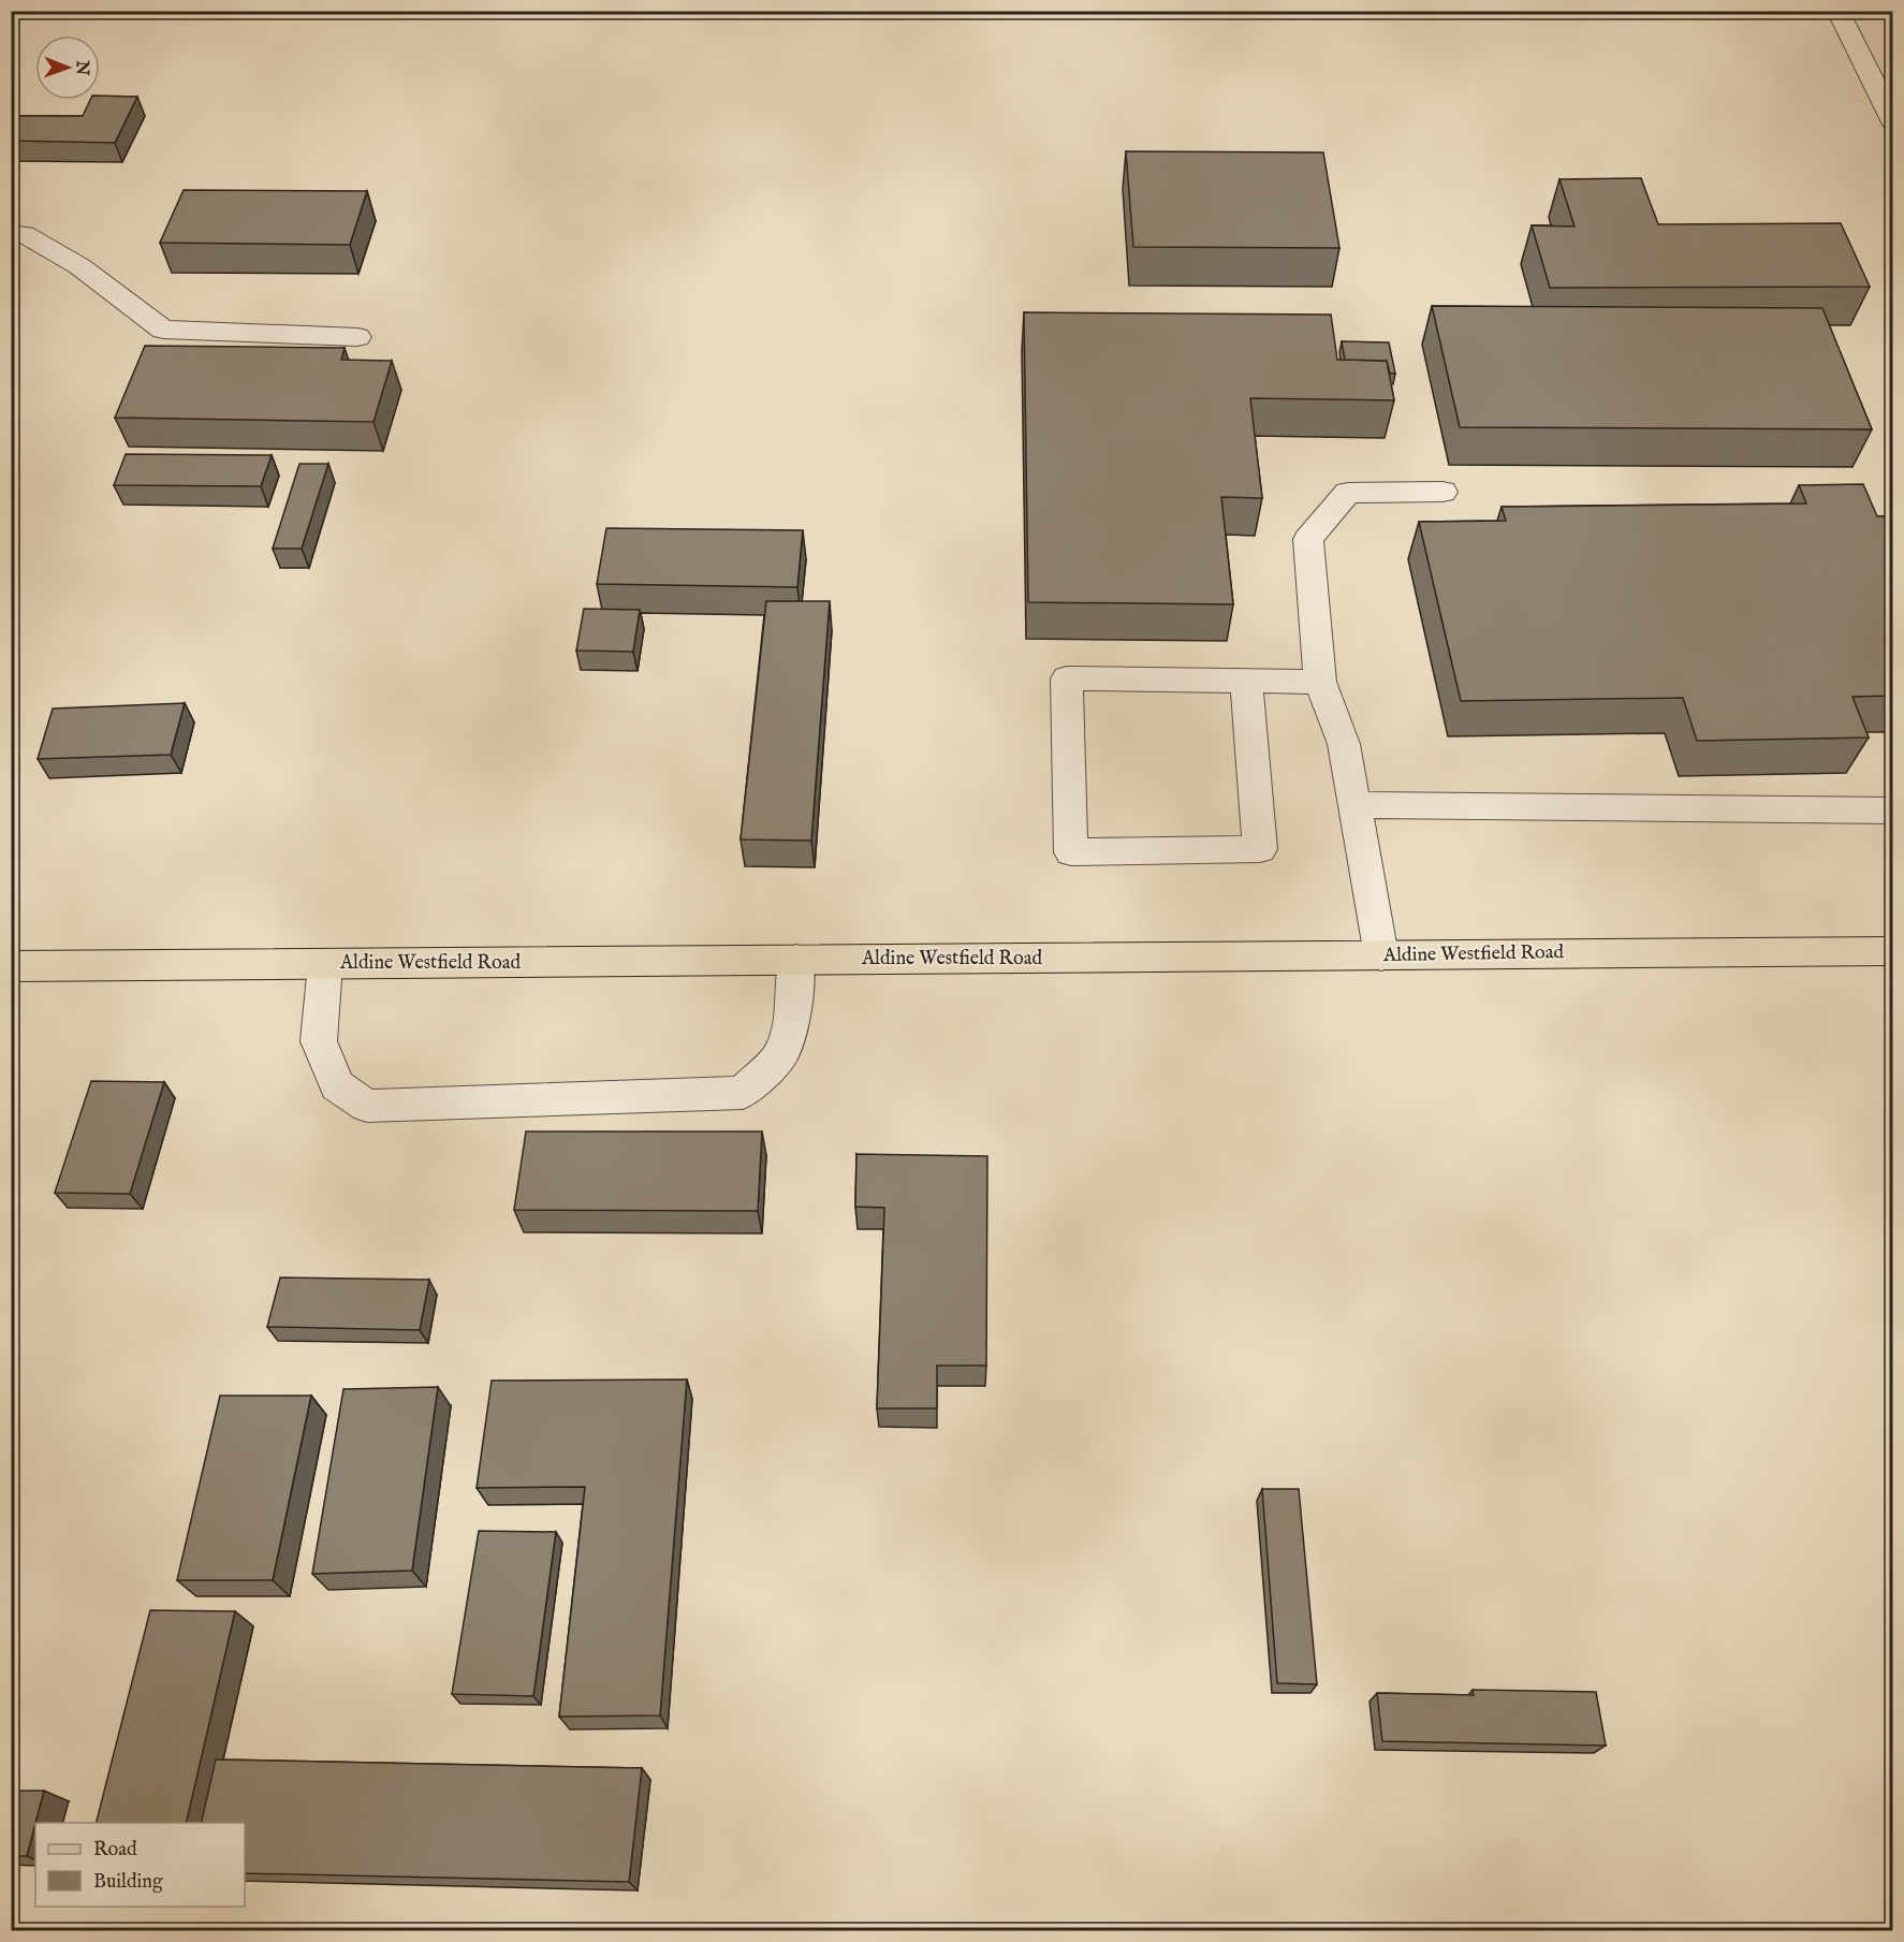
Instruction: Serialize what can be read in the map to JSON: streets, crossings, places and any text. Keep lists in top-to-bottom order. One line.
{"streets":{"main road":["Aldine Westfield Road"]},"legend":["Road","Building"],"north":"right"}
